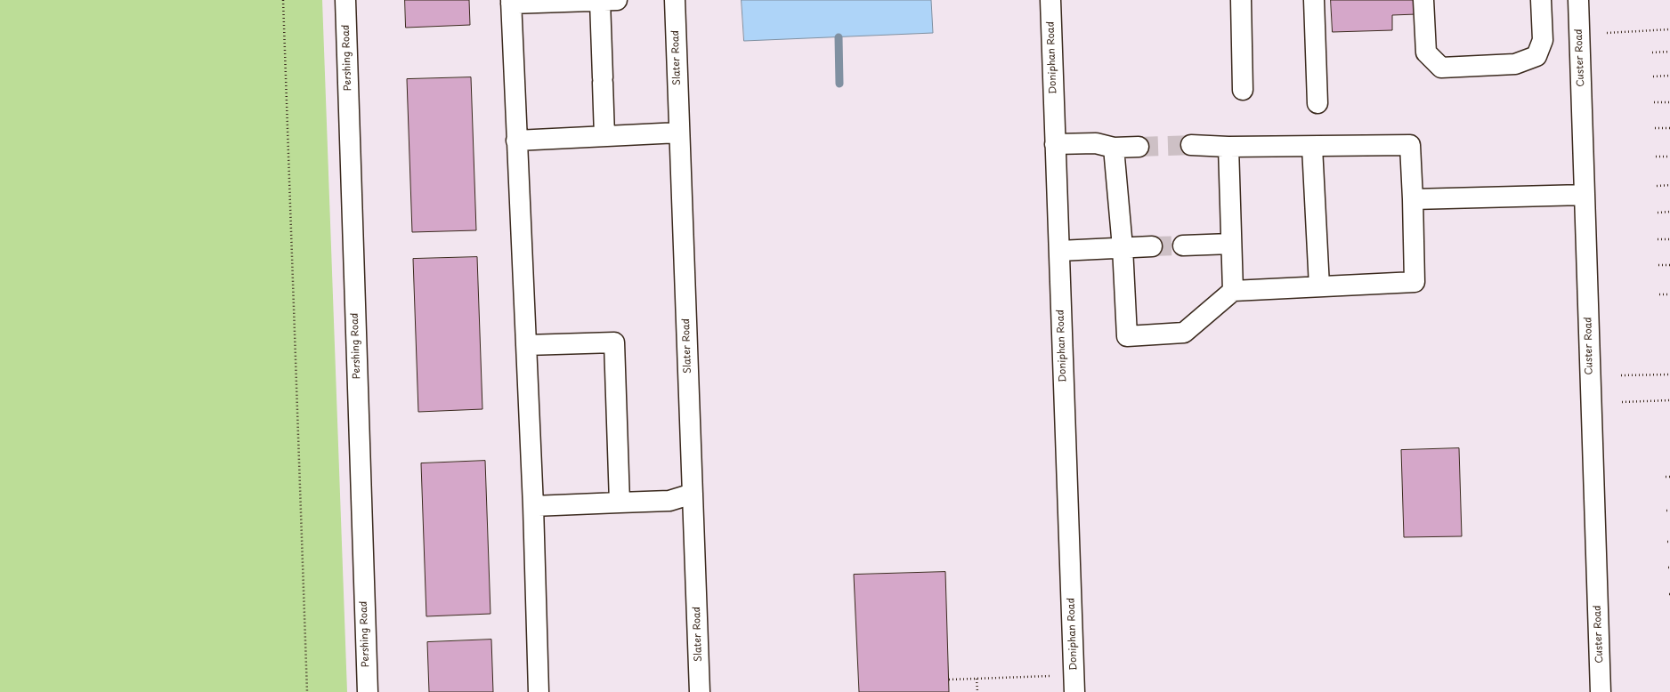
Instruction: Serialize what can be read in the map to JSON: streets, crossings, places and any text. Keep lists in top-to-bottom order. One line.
{"streets":{"street":["Pershing Road","Slater Road","Doniphan Road","Custer Road"]}}
